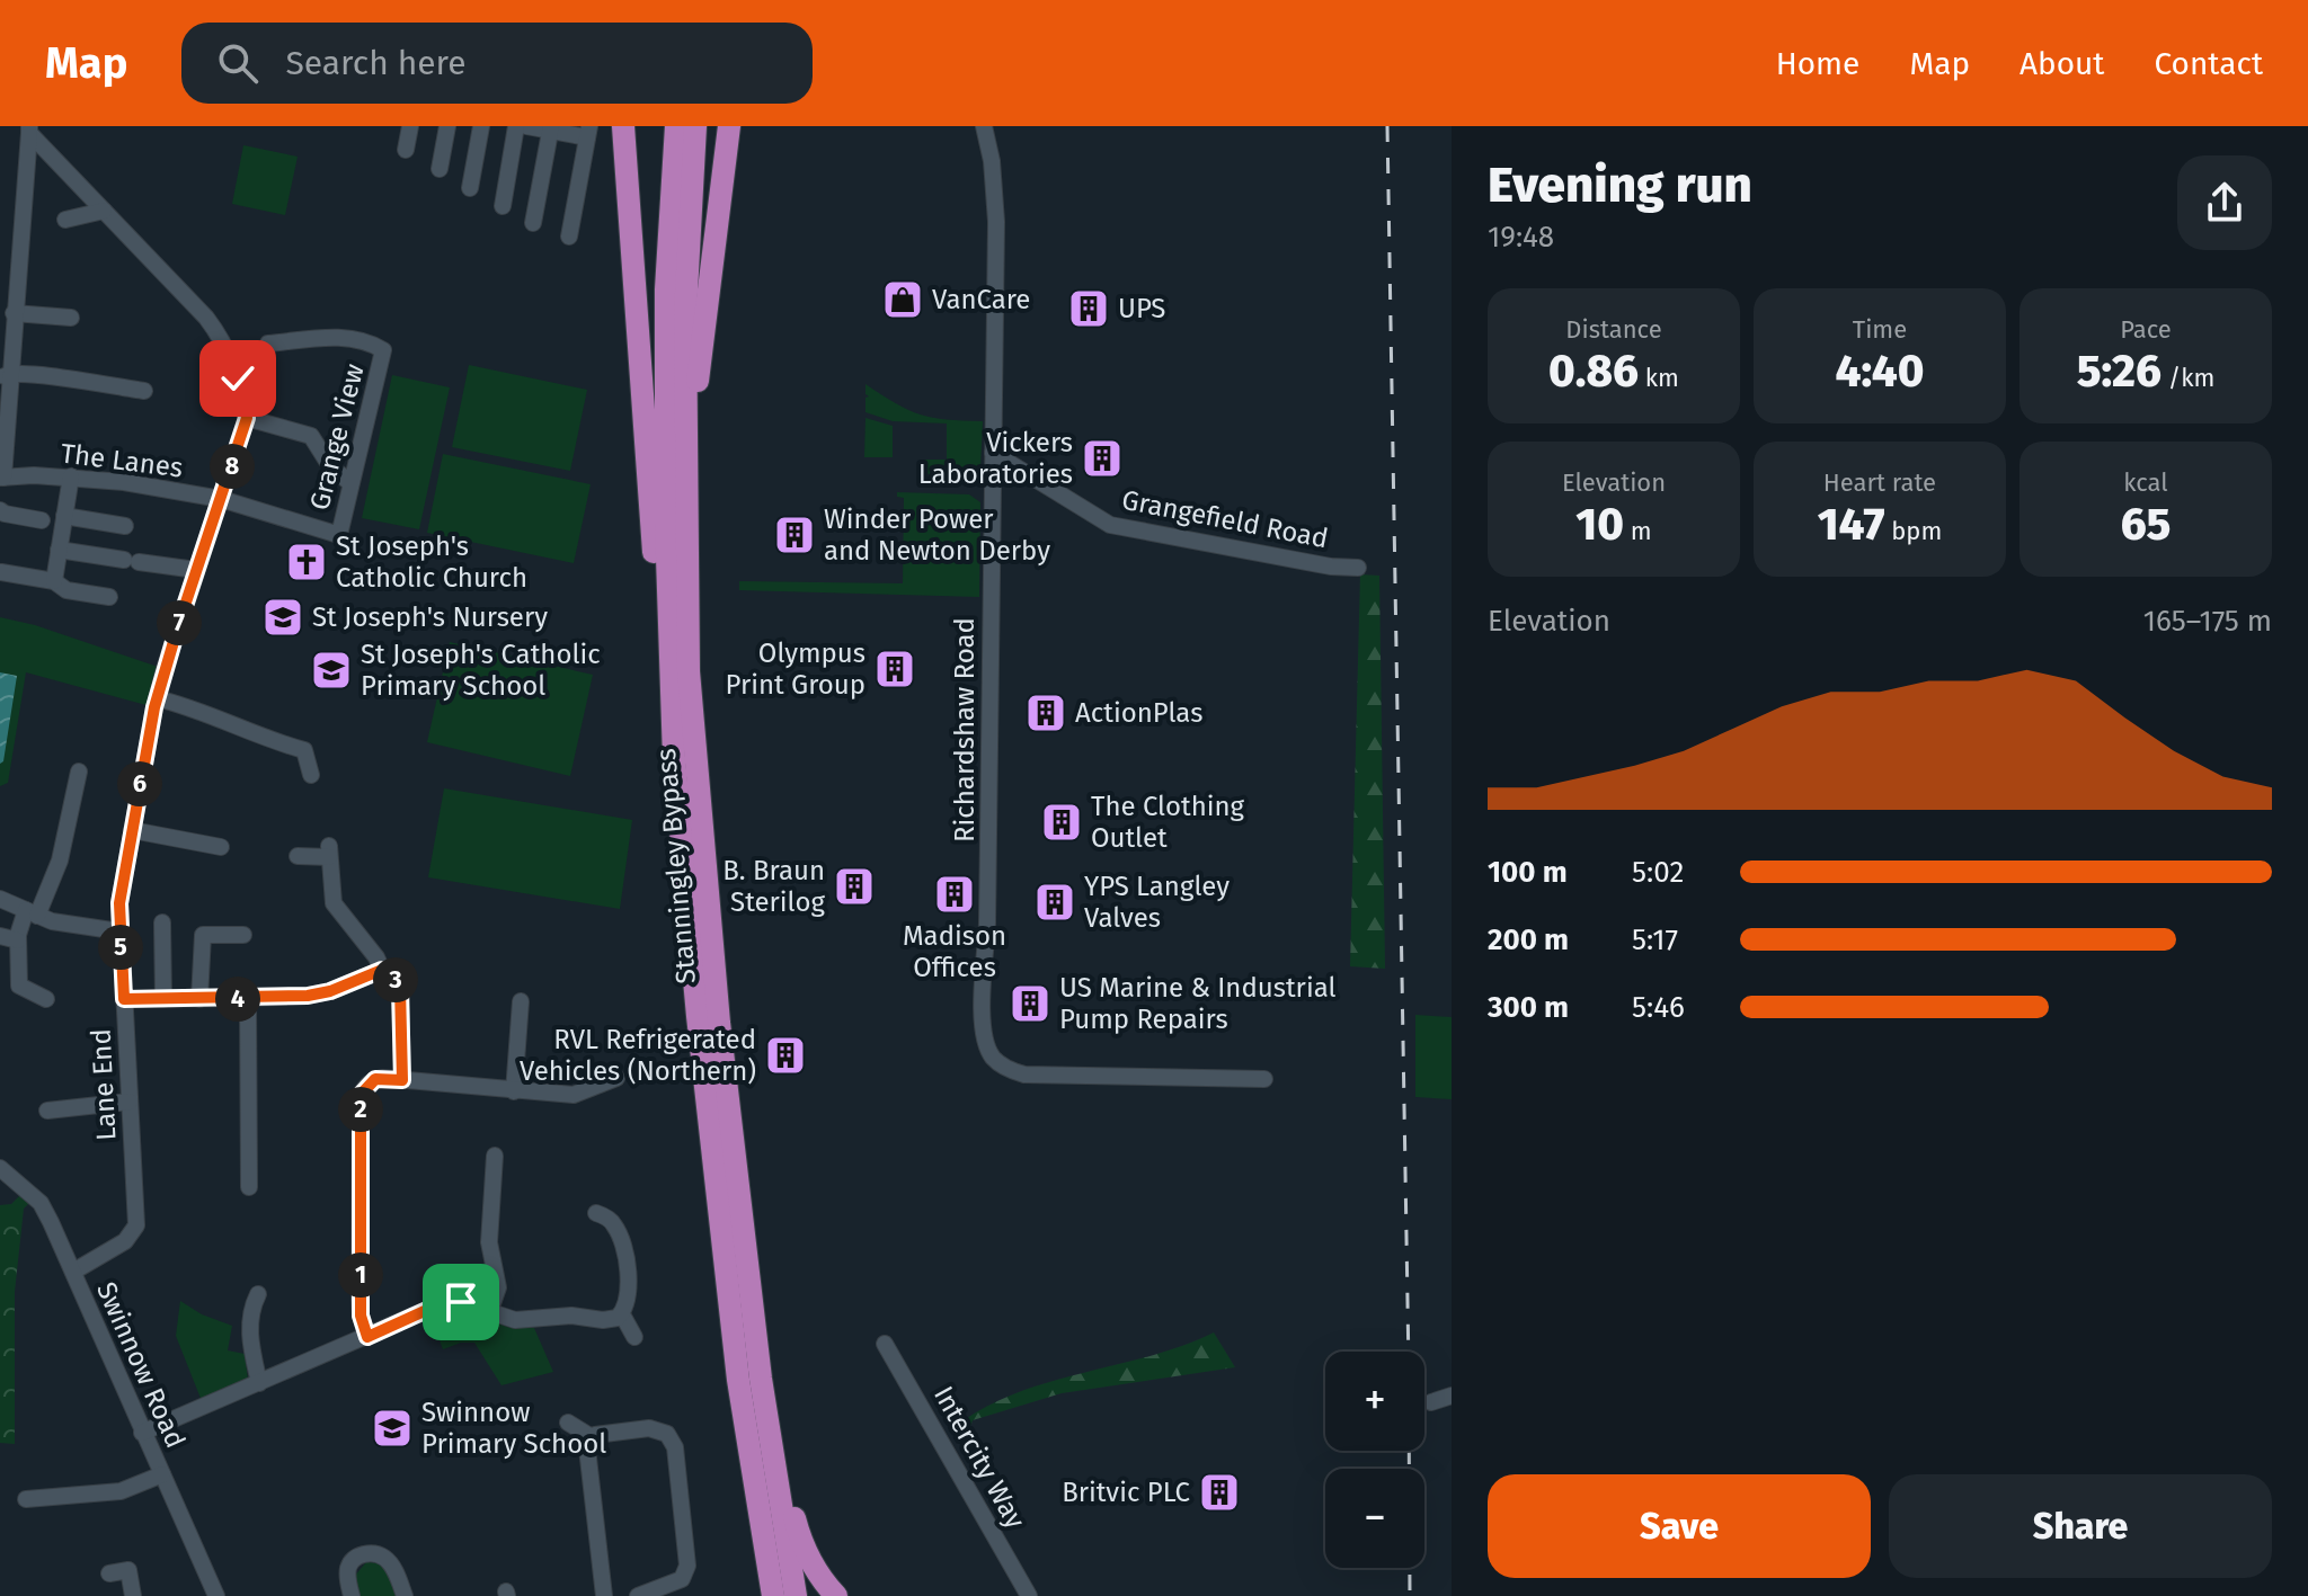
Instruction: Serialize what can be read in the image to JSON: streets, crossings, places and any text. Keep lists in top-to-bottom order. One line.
{"streets":{"highway":["Stanningley Bypass"],"street":["Grange View","The Lanes","Grangefield Road","Richardshaw Road","Lane End","Swinnow Road","Intercity Way"]},"crossings":[["Grange View","The Lanes"],["Grange View","Lane End"],["The Lanes","Lane End"],["Grangefield Road","Richardshaw Road"],["Lane End","Swinnow Road"]],"places":{"shop":["VanCare"],"building":["UPS","Vickers Laboratories","Winder Power and Newton Derby","Olympus Print Group","ActionPlas","The Clothing Outlet","B. Braun Sterilog","Madison Offices","YPS Langley Valves","US Marine & Industrial Pump Repairs","RVL Refrigerated Vehicles (Northern)","Britvic PLC"],"church":["St Joseph's Catholic Church"],"school or university":["St Joseph's Nursery","St Joseph's Catholic Primary School","Swinnow Primary School"]},"page":{"header":"Map","search":"Search here","nav":["Home","Map","About","Contact"],"heading":["Evening run","19:48"],"stats":[["Distance","0.86 km"],["Time","4:40"],["Pace","5:26 /km"],["Elevation","10 m"],["Heart rate","147 bpm"],["kcal","65"]],"pins":["8","7","6","5","3","4","2","1"],"chart":["Elevation","165–175 m"],"list":[{"name":"100 m","note":"5:02"},{"name":"200 m","note":"5:17"},{"name":"300 m","note":"5:46"}],"map_buttons":["+","−"],"buttons":["Save","Share"]}}
